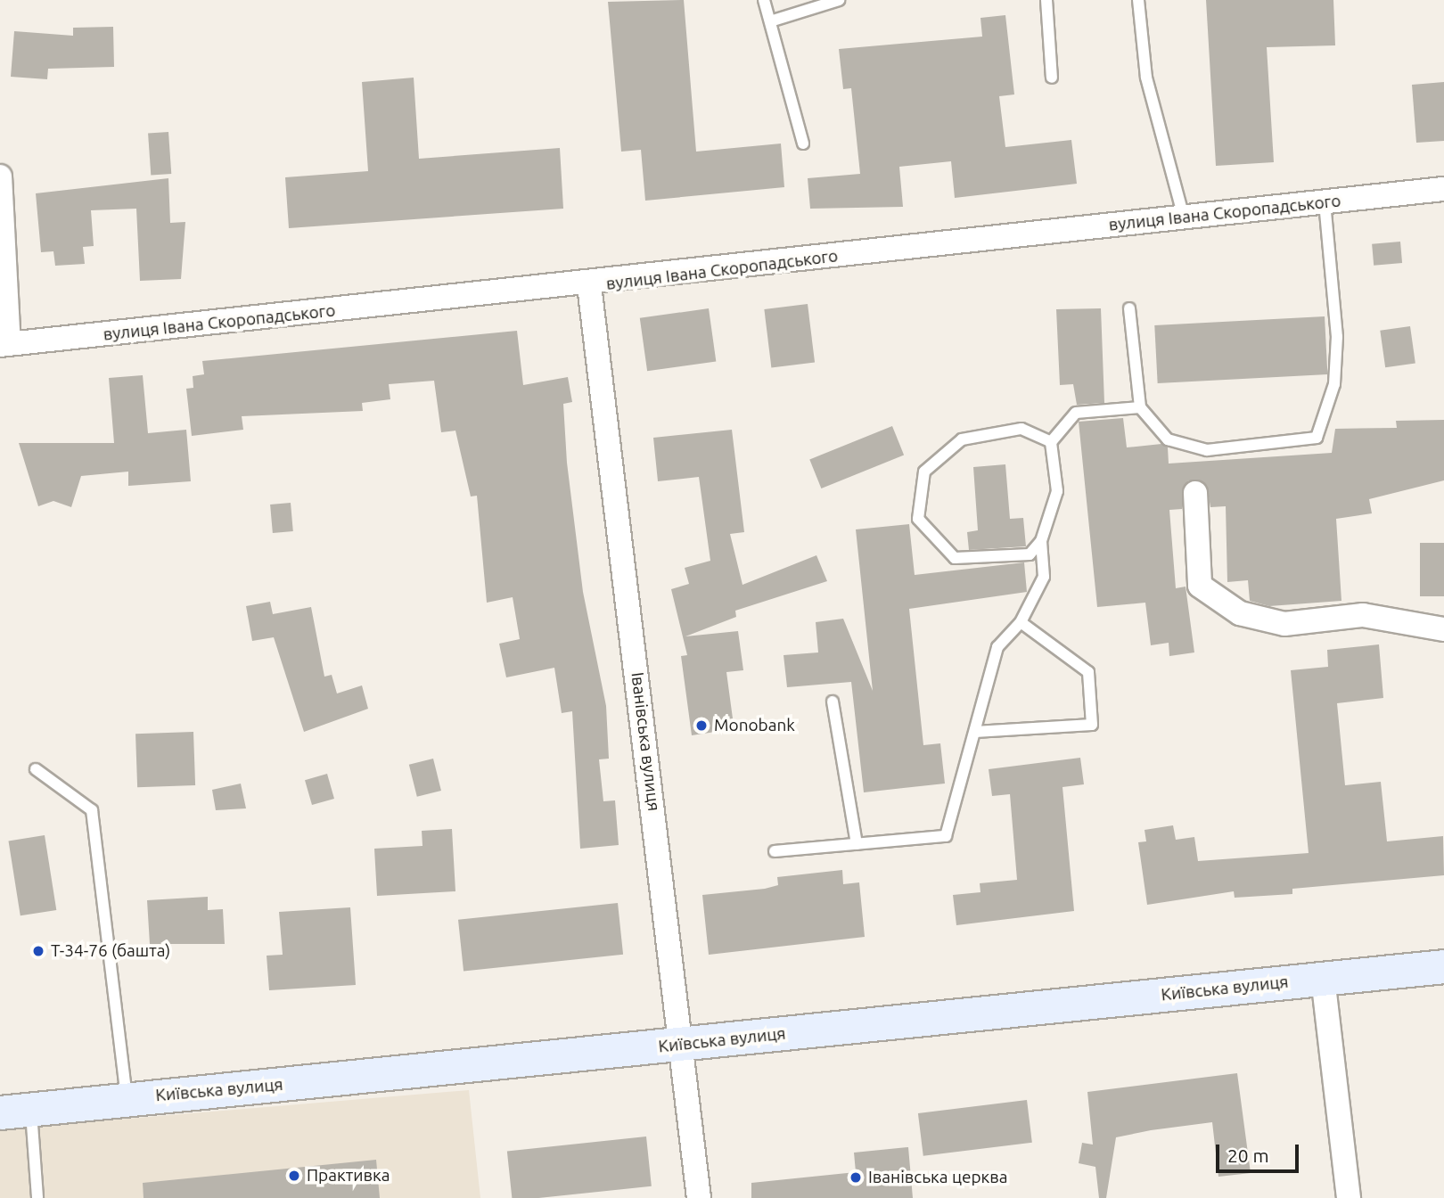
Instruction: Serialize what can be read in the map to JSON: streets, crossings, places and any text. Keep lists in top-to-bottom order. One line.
{"streets":{"main road":["Київська вулиця"],"street":["вулиця Івана Скоропадського","Іванівська вулиця"]},"crossings":[["вулиця Івана Скоропадського","Іванівська вулиця"],["Іванівська вулиця","Київська вулиця"]],"places":["Monobank","Т-34-76 (башта)","Практивка","Іванівська церква"],"scale_bar":"20 m"}
